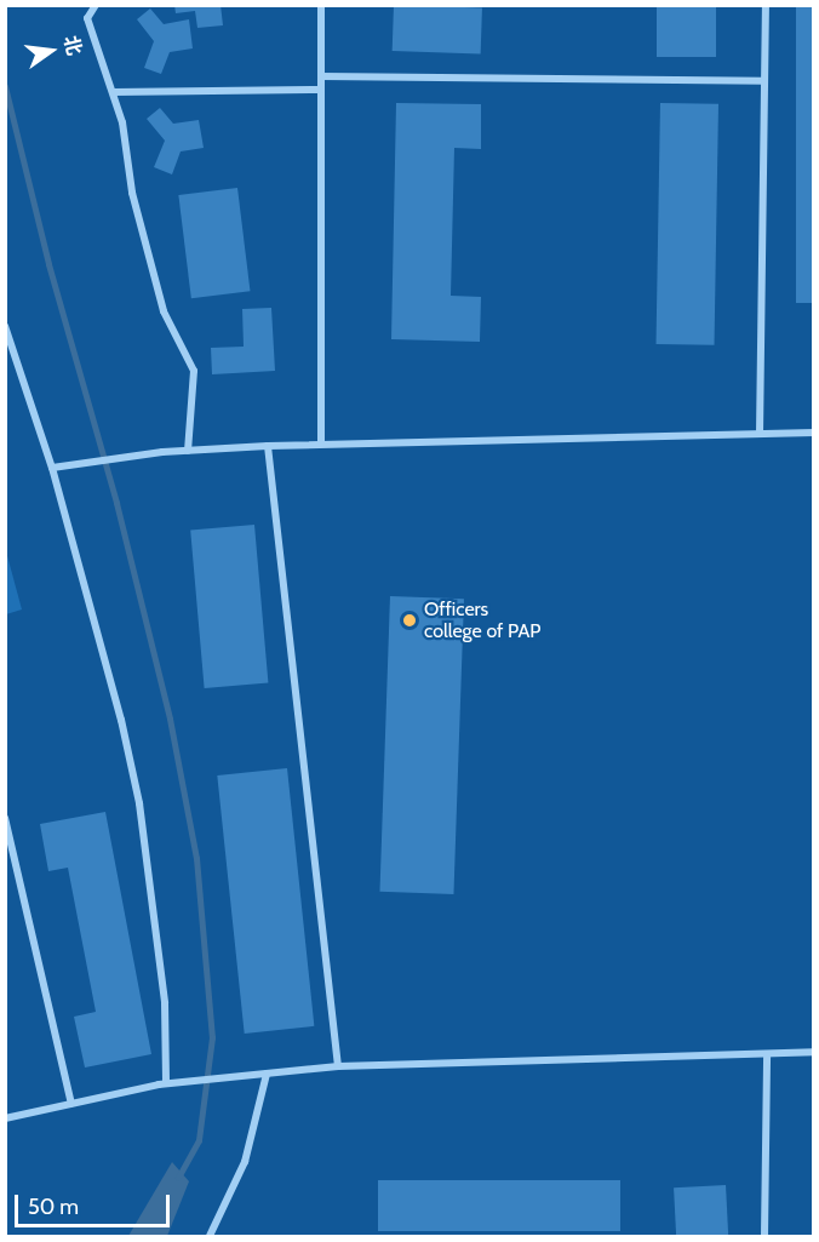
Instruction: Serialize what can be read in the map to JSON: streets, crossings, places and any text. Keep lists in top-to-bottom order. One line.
{"places":["Officers college of PAP"],"scale_bar":"50 m","north":"right"}
